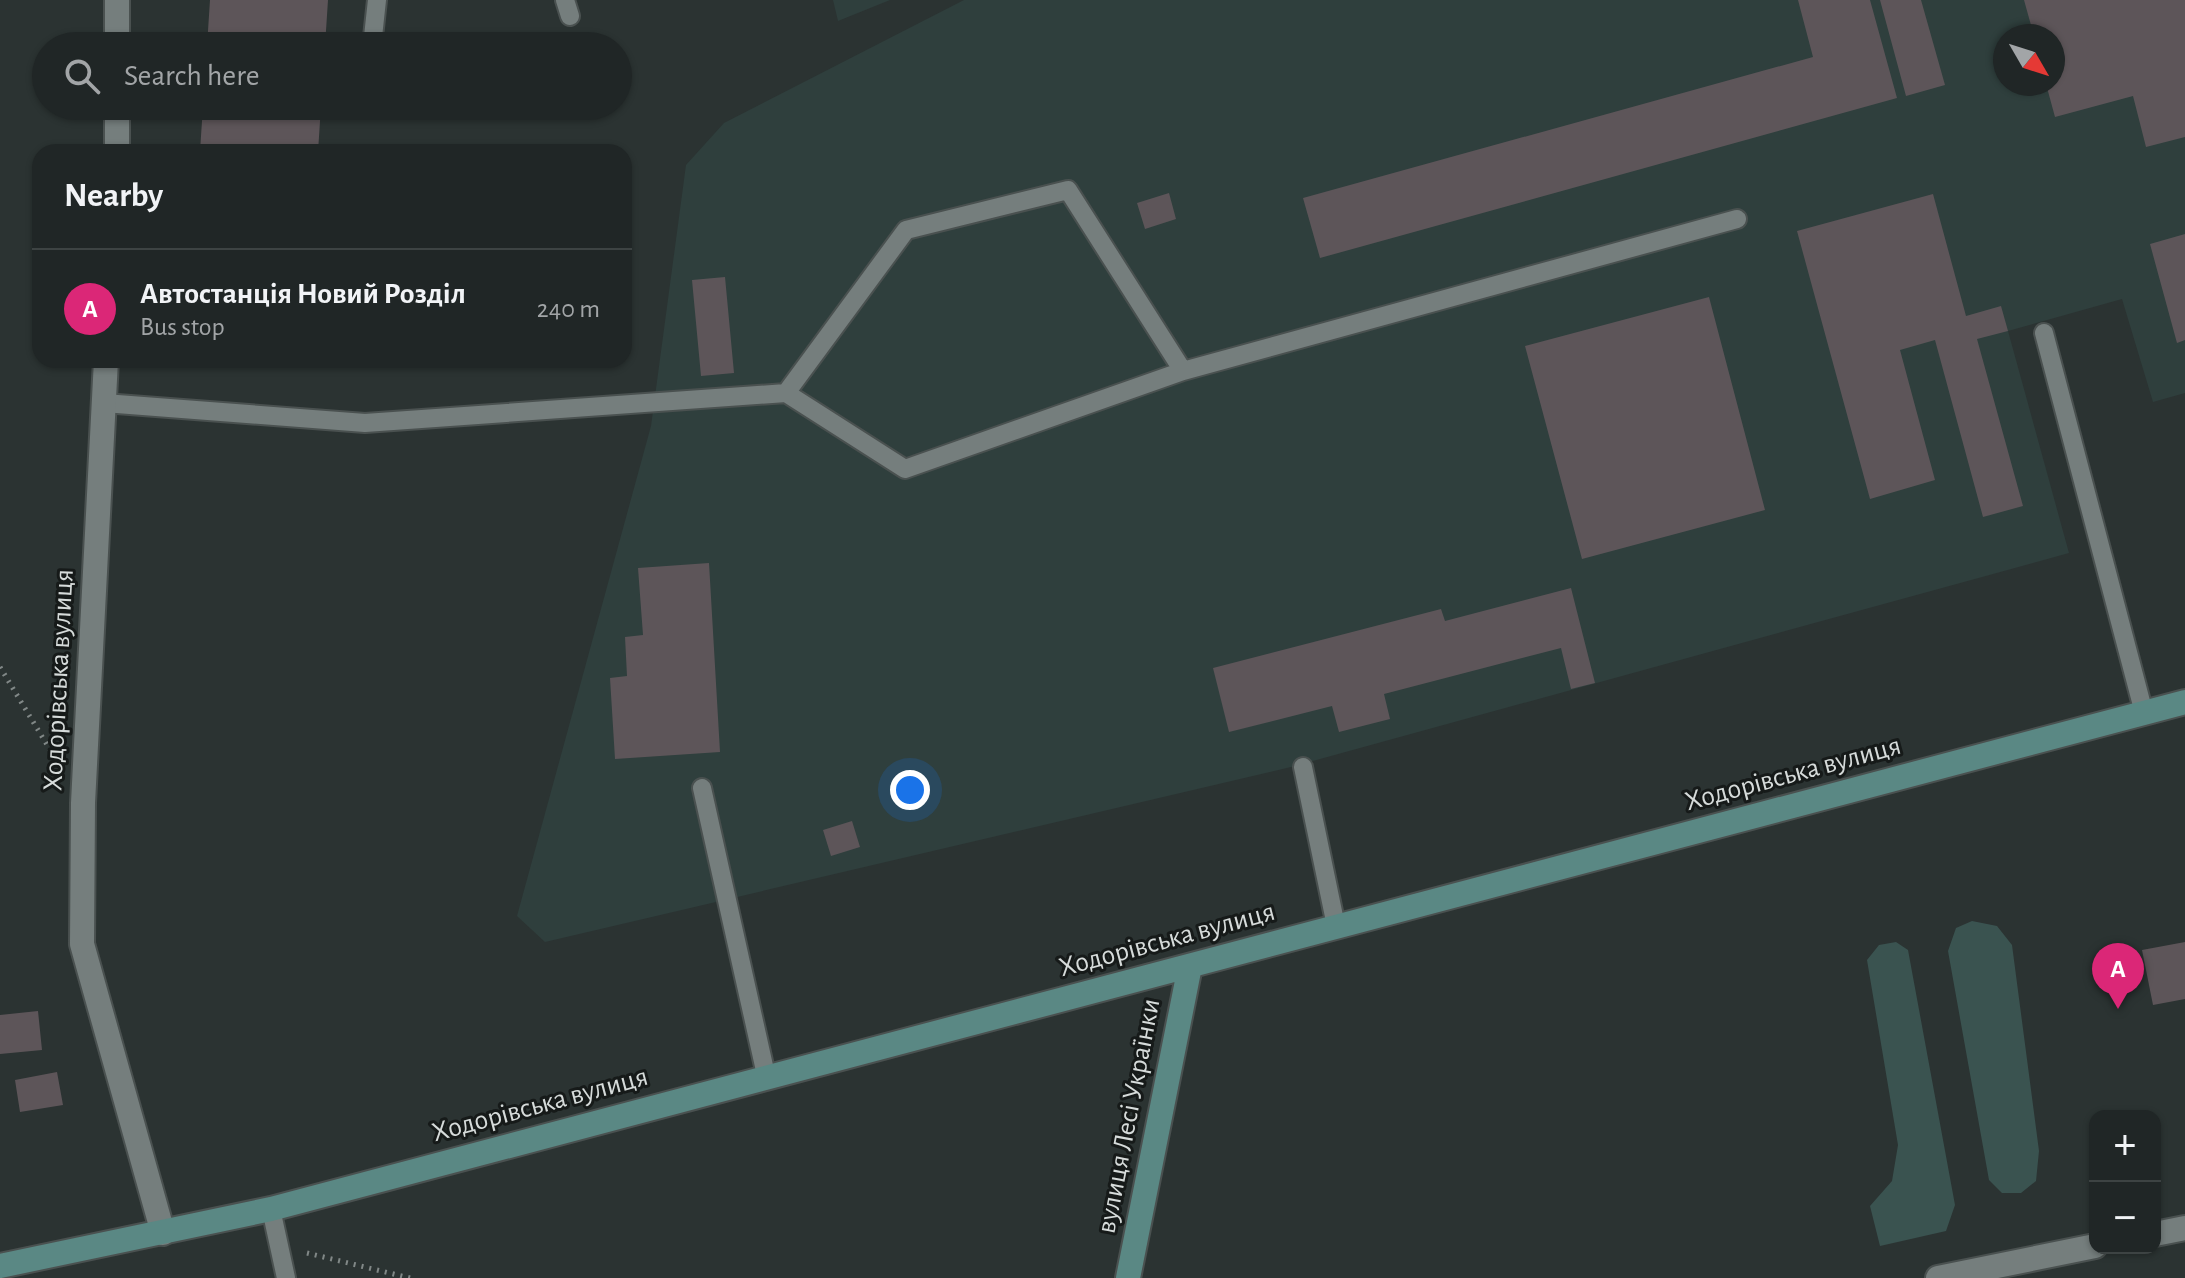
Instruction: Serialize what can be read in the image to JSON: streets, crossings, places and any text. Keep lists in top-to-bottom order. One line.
{"streets":{"main road":["Ходорівська вулиця","вулиця Лесі Українки"]},"crossings":[["Ходорівська вулиця","вулиця Лесі Українки"]],"north":"bottom right","page":{"search":"Search here","heading":"Nearby","list":[{"mark":"A","name":"Автостанція Новий Розділ","note":"Bus stop","value":"240 m"}],"pins":"A","map_buttons":["+","−"]}}
